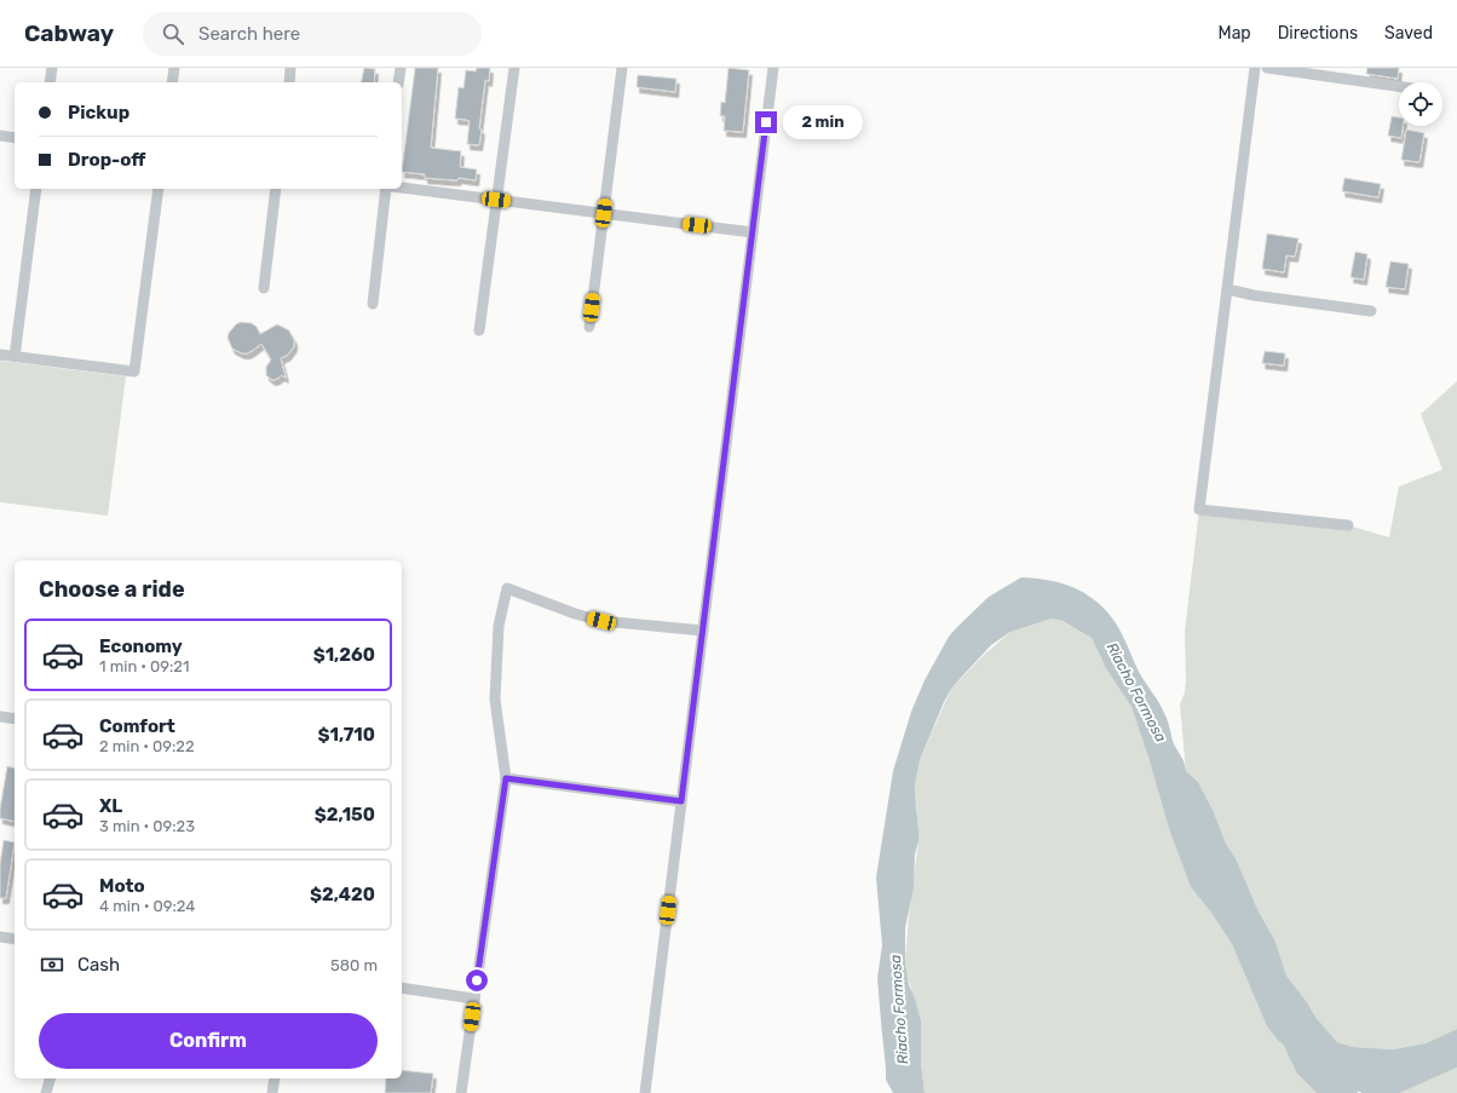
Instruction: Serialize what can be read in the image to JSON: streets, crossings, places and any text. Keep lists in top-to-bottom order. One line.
{"water":["Riacho Formosa"],"page":{"header":"Cabway","search":"Search here","nav":["Map","Directions","Saved"],"banner":["Pickup","Drop-off"],"bubble":"2 min","heading":"Choose a ride","list":[{"name":"Economy","note":"1 min · 09:21","value":"$1,260"},{"name":"Comfort","note":"2 min · 09:22","value":"$1,710"},{"name":"XL","note":"3 min · 09:23","value":"$2,150"},{"name":"Moto","note":"4 min · 09:24","value":"$2,420"}],"pay":["Cash","580 m"],"buttons":"Confirm"}}
